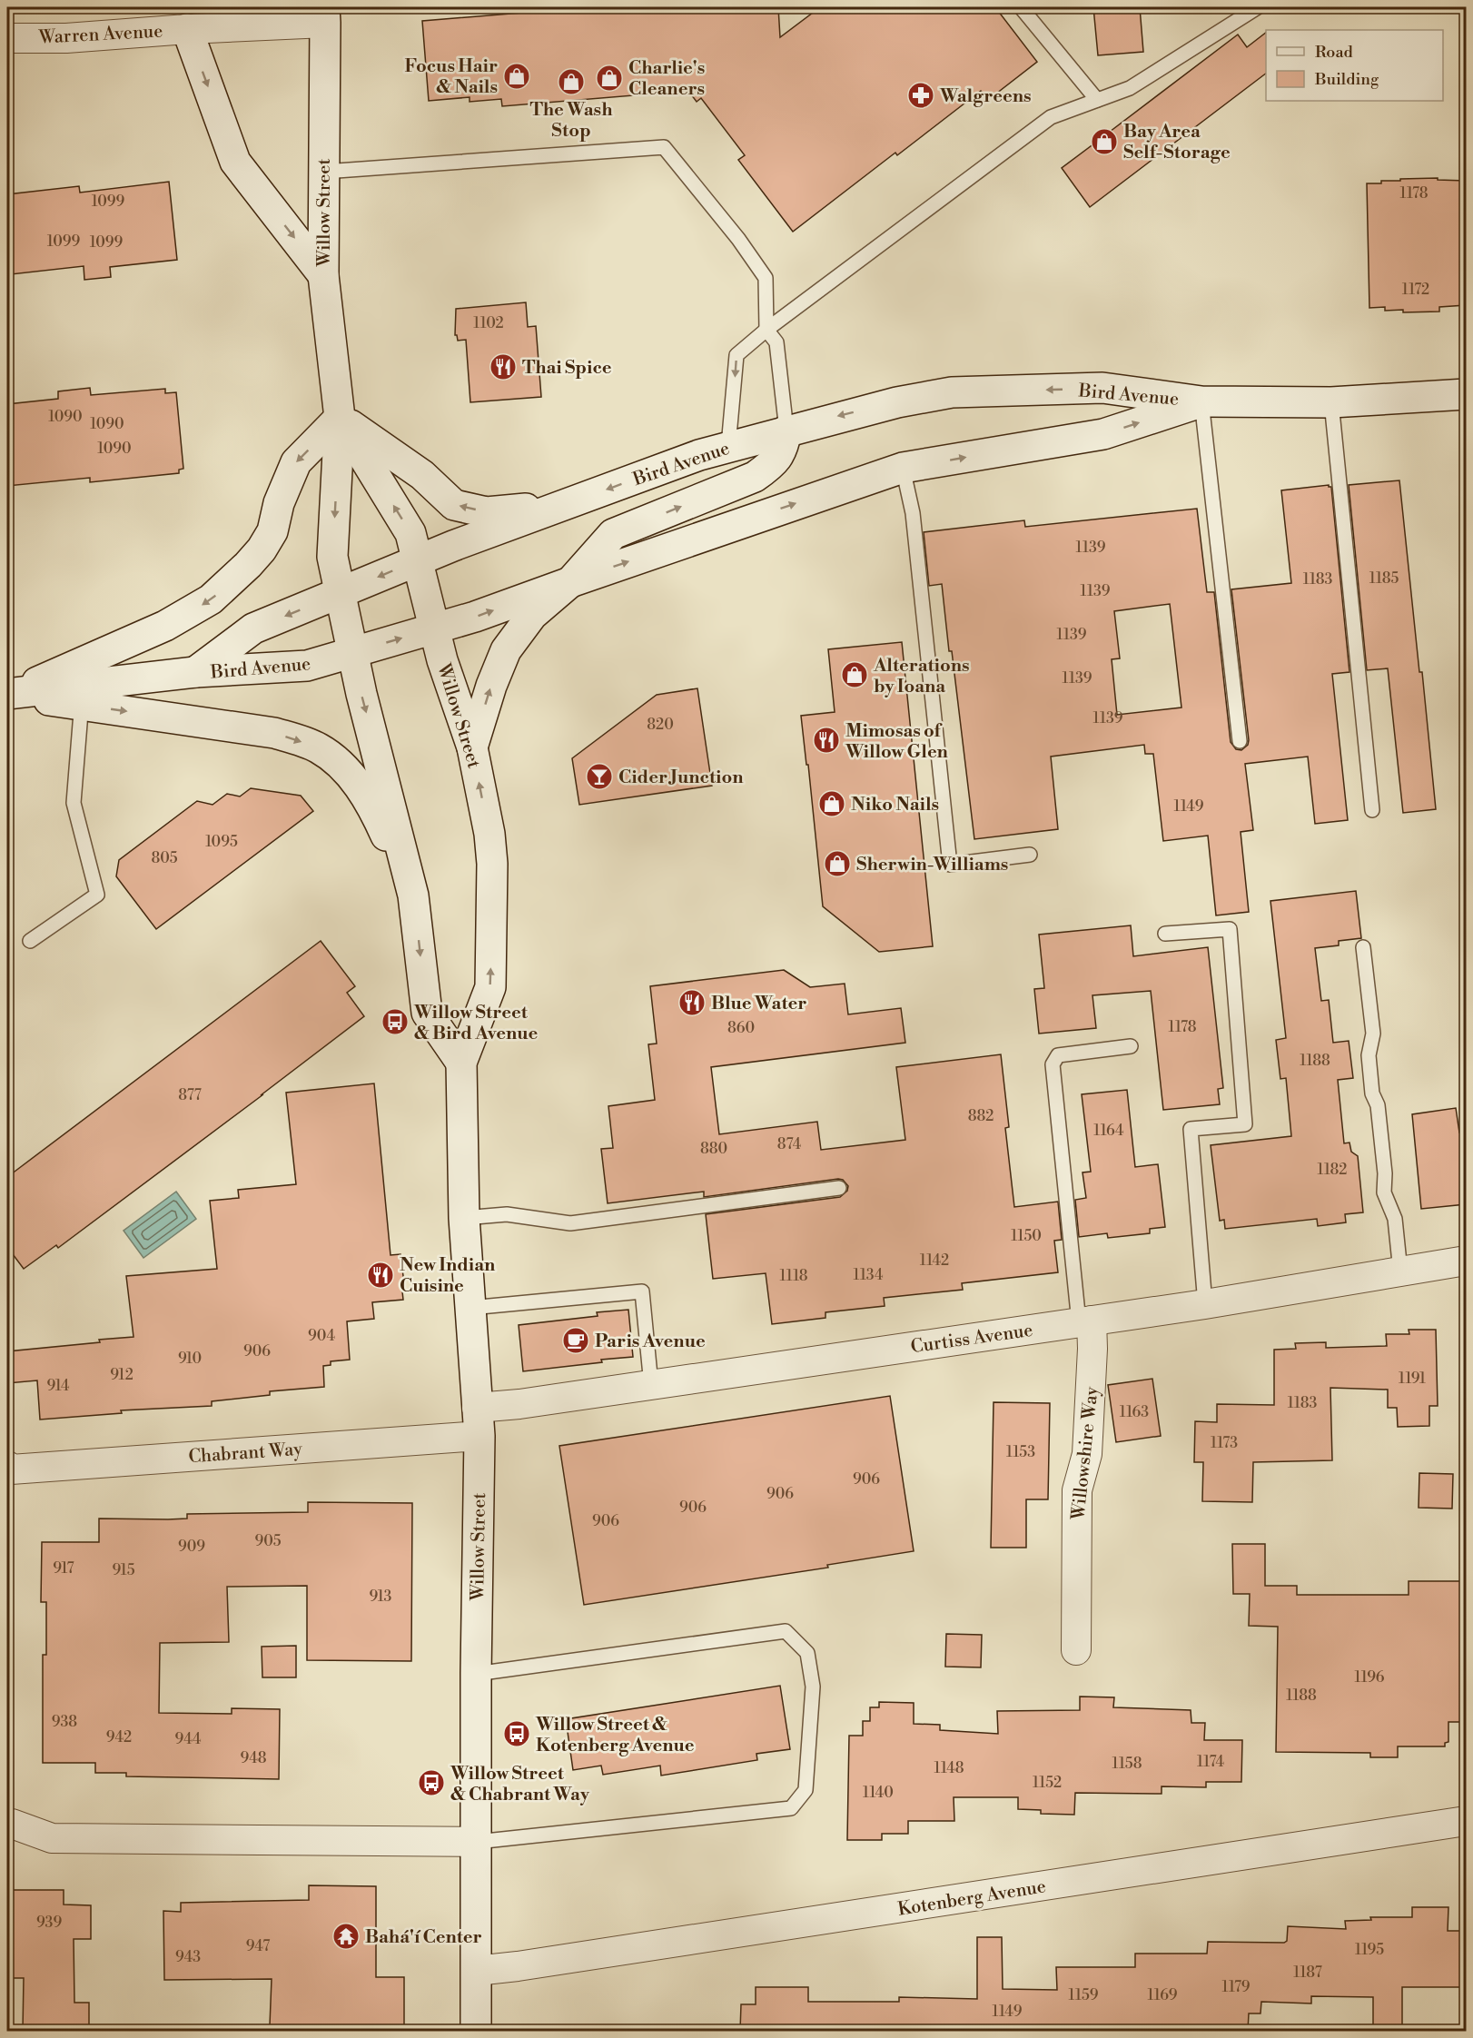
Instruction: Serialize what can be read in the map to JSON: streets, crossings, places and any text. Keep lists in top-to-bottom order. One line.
{"streets":{"main road":["Willow Street","Bird Avenue"],"street":["Warren Avenue","Curtiss Avenue","Chabrant Way","Willowshire Way","Kotenberg Avenue"]},"crossings":[["Warren Avenue","Willow Street"],["Willow Street","Bird Avenue"],["Willow Street","Curtiss Avenue"],["Willow Street","Chabrant Way"],["Willow Street","Kotenberg Avenue"],["Curtiss Avenue","Willowshire Way"]],"places":{"shop":["Focus Hair & Nails","Charlie's Cleaners","The Wash Stop","Bay Area Self-Storage","Alterations by Ioana","Niko Nails","Sherwin-Williams"],"pharmacy":["Walgreens"],"restaurant":["Thai Spice","Mimosas of Willow Glen","Blue Water","New Indian Cuisine"],"bar":["Cider Junction"],"bus stop":["Willow Street & Bird Avenue","Willow Street & Kotenberg Avenue","Willow Street & Chabrant Way"],"cafe":["Paris Avenue"],"temple":["Bahá'í Center"]},"house_numbers":["1178","1099","1099","1099","1172","1102","1090","1090","1090","1139","1185","1183","1139","1139","1139","1139","820","1149","1095","805","1178","860","1188","877","882","1164","874","880","1182","1150","1142","1134","1118","904","906","910","912","1191","914","1183","1163","1173","1153","906","906","906","906","905","909","917","915","913","1196","1188","938","942","944","948","1174","1158","1148","1152","1140","939","947","1195","943","1187","1179","1159","1169","1149"],"legend":["Road","Building"]}
